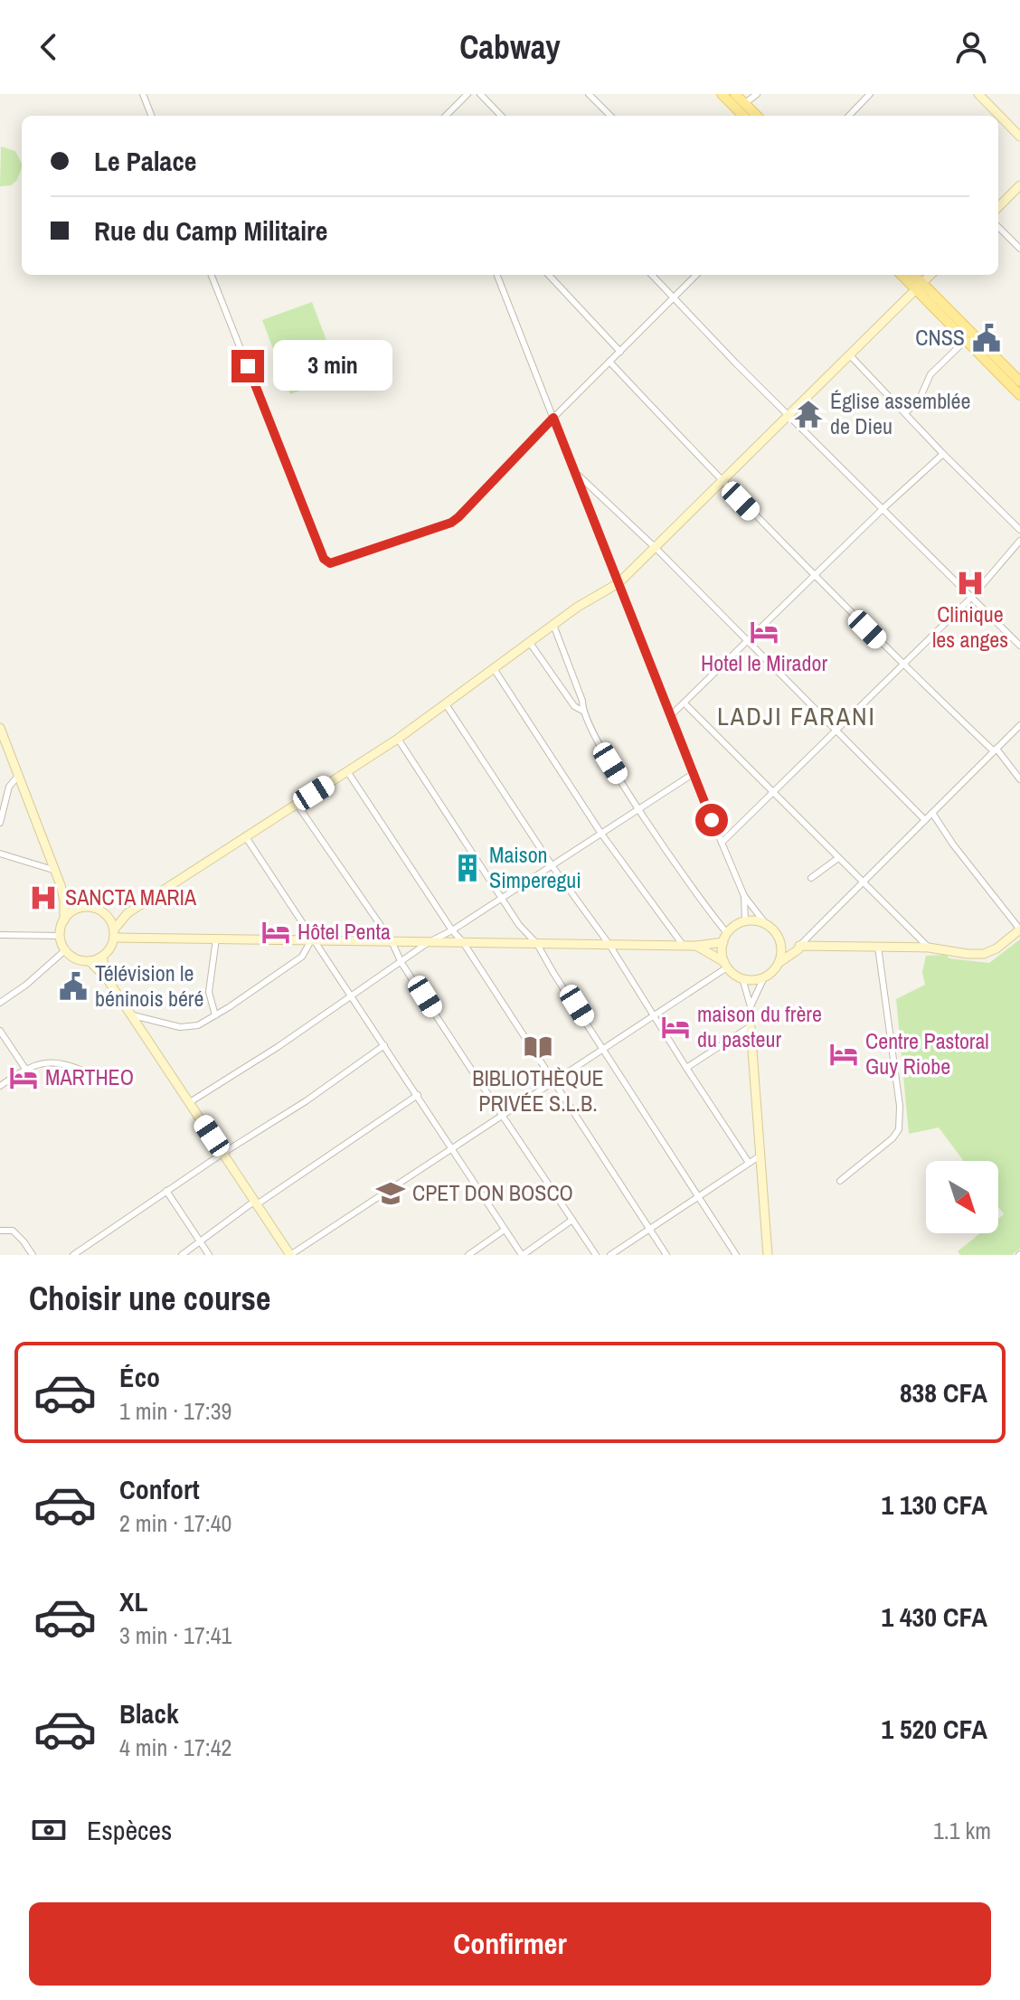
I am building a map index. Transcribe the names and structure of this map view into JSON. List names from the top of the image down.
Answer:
{
  "districts": ["LADJI FARANI"],
  "places": {
    "public building": ["CNSS", "Télévision le béninois béré"],
    "temple": ["Église assemblée de Dieu"],
    "hospital": ["Clinique les anges", "SANCTA MARIA"],
    "hotel": [
      "Hotel le Mirador",
      "Hôtel Penta",
      "maison du frère du pasteur",
      "Centre Pastoral Guy Riobe",
      "MARTHEO"
    ],
    "building": ["Maison Simperegui"],
    "library": ["BIBLIOTHÈQUE PRIVÉE S.L.B."],
    "school or university": ["CPET DON BOSCO"]
  },
  "north": "bottom right",
  "page": {
    "header": "Cabway",
    "banner": ["Le Palace", "Rue du Camp Militaire"],
    "bubble": "3 min",
    "heading": "Choisir une course",
    "list": [
      {
        "name": "Éco",
        "note": "1 min · 17:39",
        "value": "838 CFA"
      },
      {
        "name": "Confort",
        "note": "2 min · 17:40",
        "value": "1 130 CFA"
      },
      {
        "name": "XL",
        "note": "3 min · 17:41",
        "value": "1 430 CFA"
      },
      {
        "name": "Black",
        "note": "4 min · 17:42",
        "value": "1 520 CFA"
      }
    ],
    "pay": ["Espèces", "1.1 km"],
    "buttons": "Confirmer"
  }
}
